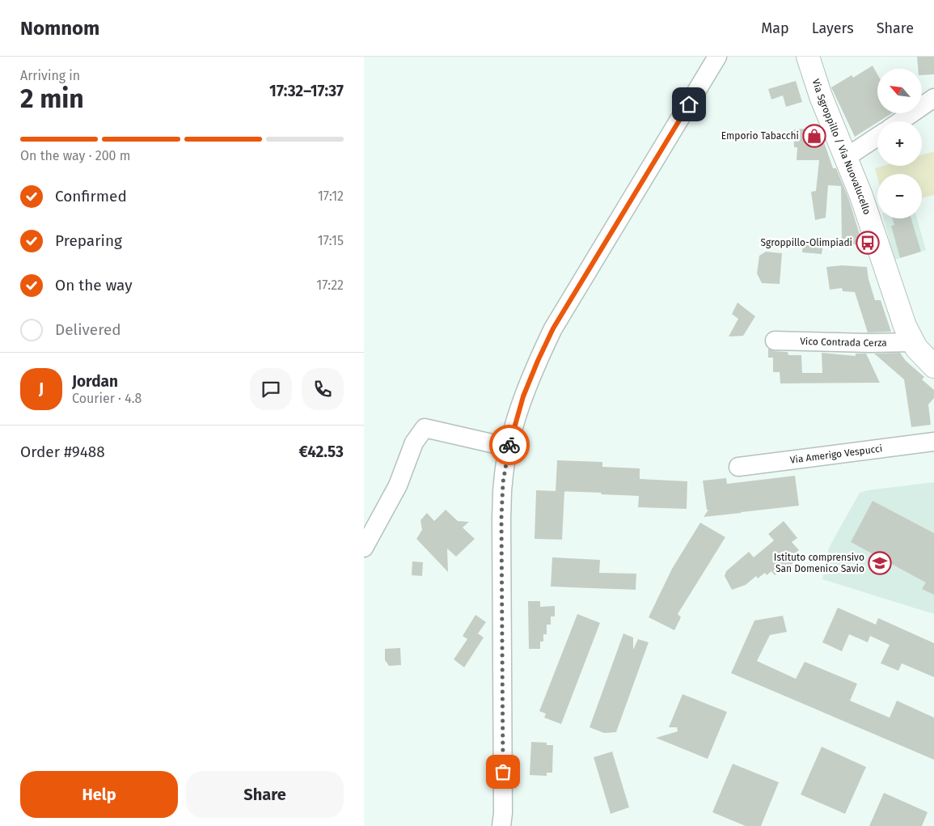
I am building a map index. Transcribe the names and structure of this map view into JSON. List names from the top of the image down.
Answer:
{
  "streets": {
    "main road": ["Via Sgroppillo / Via Nuovalucello"],
    "street": ["Vico Contrada Cerza", "Via Amerigo Vespucci"]
  },
  "crossings": [
    ["Via Sgroppillo / Via Nuovalucello", "Vico Contrada Cerza"]
  ],
  "places": {
    "shop": ["Emporio Tabacchi"],
    "bus stop": ["Sgroppillo-Olimpiadi"],
    "school or university": ["Istituto comprensivo San Domenico Savio"]
  },
  "north": "top left",
  "page": {
    "header": "Nomnom",
    "nav": ["Map", "Layers", "Share"],
    "heading": ["2 min", "Arriving in", "17:32–17:37"],
    "panel": [
      "Jordan",
      "Courier · 4.8",
      "Order #9488",
      "€42.53"
    ],
    "map_buttons": ["+", "−"],
    "bar": "On the way · 200 m",
    "list": [
      ["Confirmed", "17:12"],
      ["Preparing", "17:15"],
      ["On the way", "17:22"],
      "Delivered"
    ],
    "round": "J",
    "buttons": ["Help", "Share"]
  }
}
